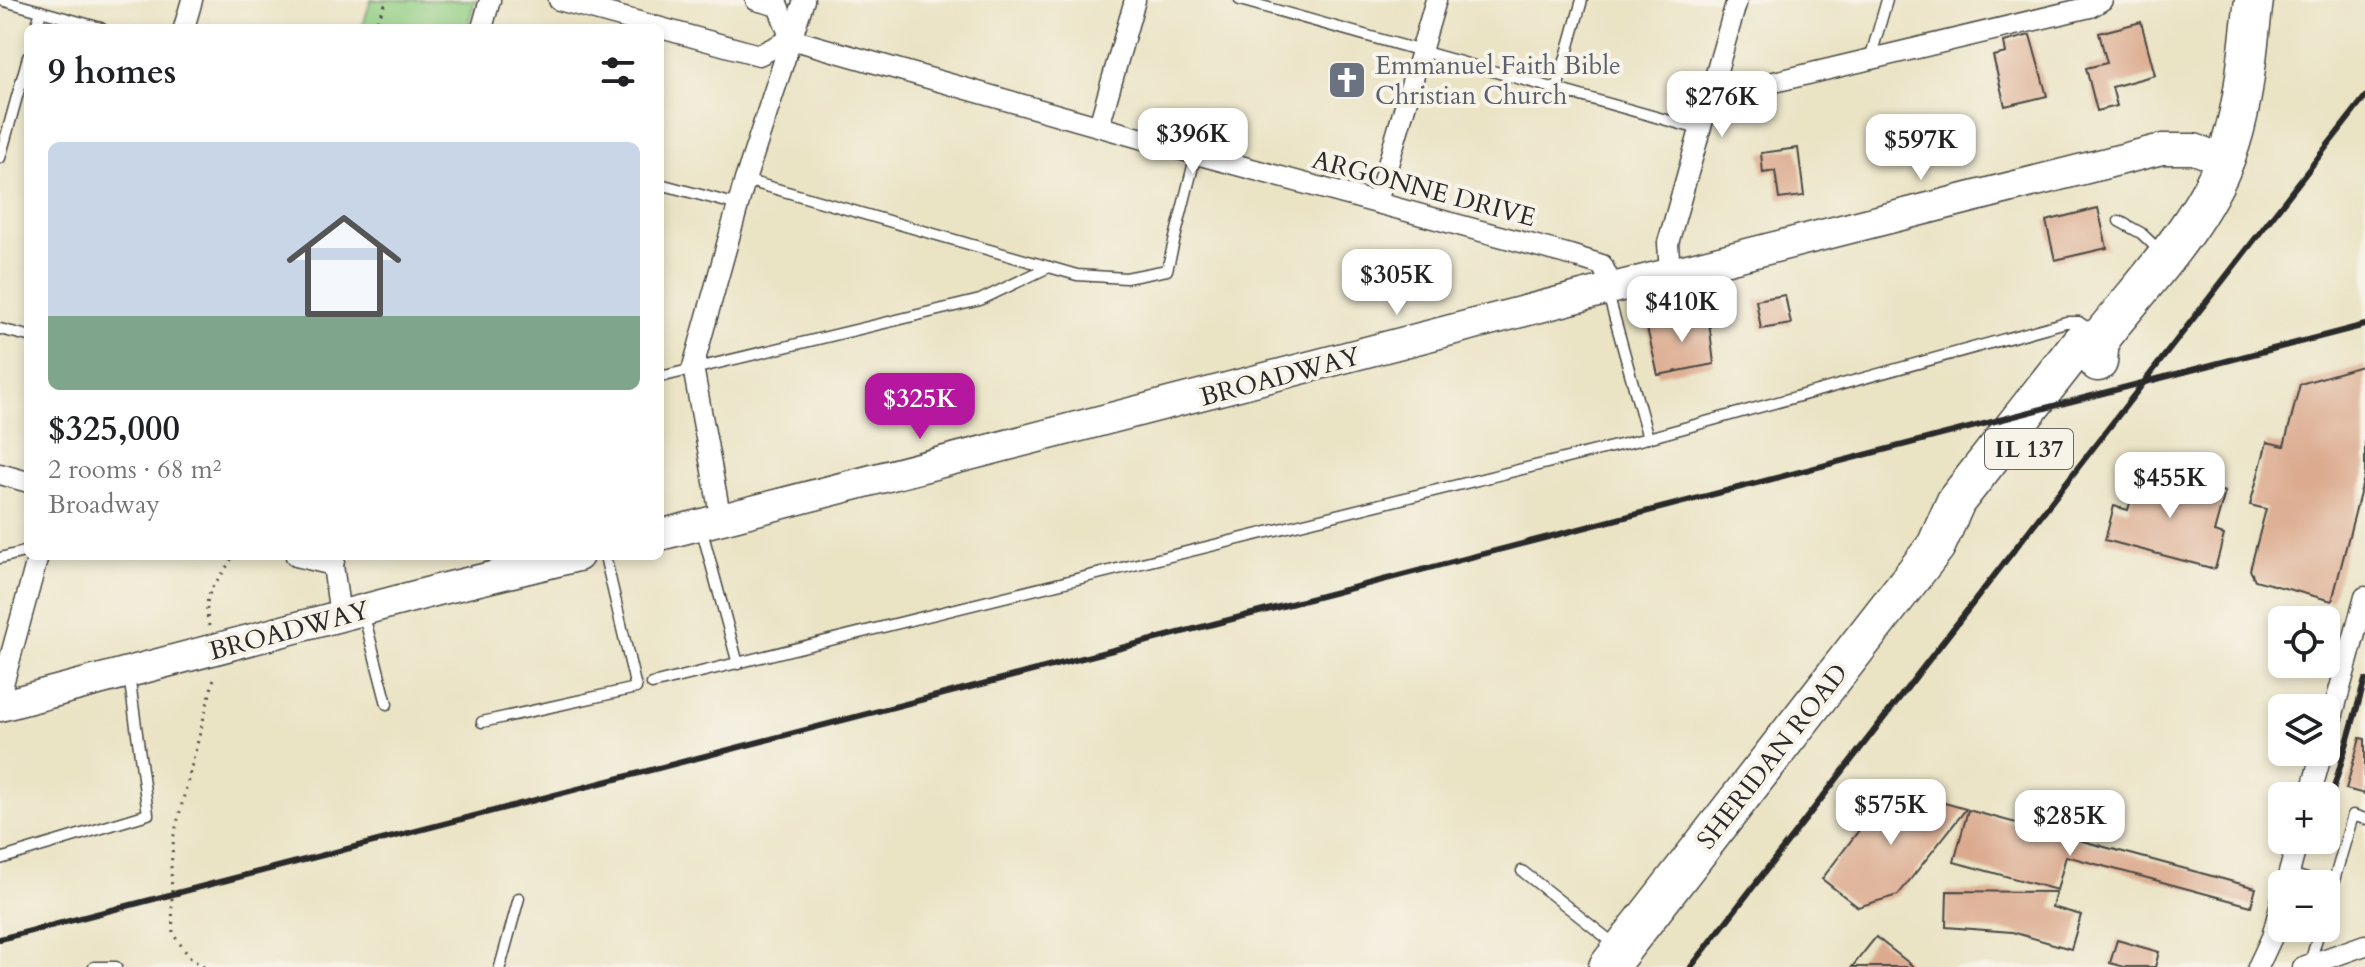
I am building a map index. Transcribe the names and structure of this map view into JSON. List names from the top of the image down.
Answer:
{
  "streets": {
    "highway": ["IL 137", "SHERIDAN ROAD"],
    "street": ["ARGONNE DRIVE", "BROADWAY"]
  },
  "crossings": [
    ["ARGONNE DRIVE", "BROADWAY"],
    ["BROADWAY", "SHERIDAN ROAD"]
  ],
  "places": {
    "church": ["Emmanuel Faith Bible Christian Church"]
  },
  "page": {
    "heading": "9 homes",
    "price": [
      "$276K",
      "$396K",
      "$597K",
      "$305K",
      "$410K",
      "$325K",
      "$455K",
      "$575K",
      "$285K"
    ],
    "list": [
      {
        "name": "$325,000",
        "note": "2 rooms · 68 m² · Broadway"
      }
    ],
    "map_buttons": ["+", "−"]
  }
}
